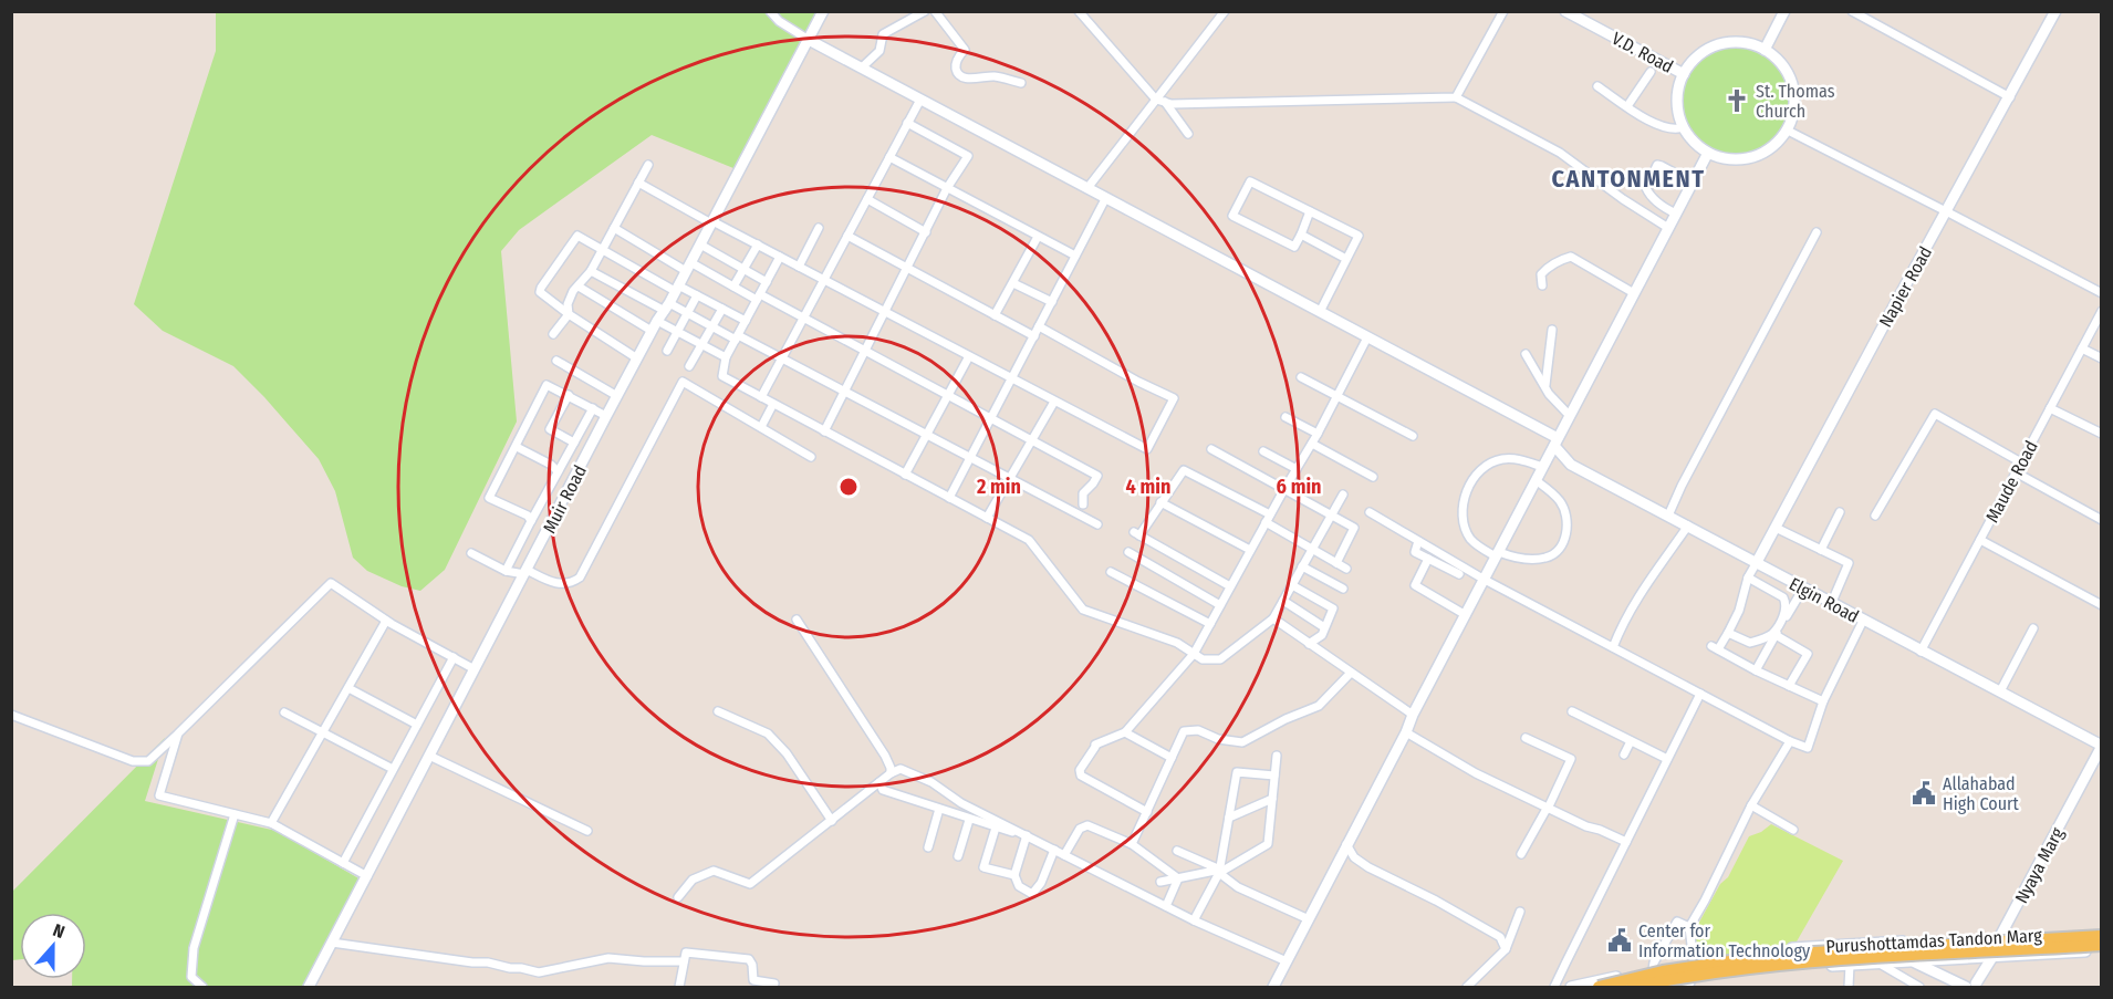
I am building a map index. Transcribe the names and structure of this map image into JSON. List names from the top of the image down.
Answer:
{
  "streets": {
    "street": [
      "V.D. Road",
      "Napier Road",
      "Maude Road",
      "Muir Road",
      "Elgin Road",
      "Nyaya Marg",
      "Purushottamdas Tandon Marg"
    ]
  },
  "crossings": [
    ["Napier Road", "Elgin Road"],
    ["Maude Road", "Elgin Road"],
    ["Muir Road", "Elgin Road"],
    ["Elgin Road", "Nyaya Marg"],
    ["Nyaya Marg", "Purushottamdas Tandon Marg"]
  ],
  "districts": ["CANTONMENT"],
  "places": {
    "church": ["St. Thomas Church"],
    "public building": ["Allahabad High Court", "Center for Information Technology"]
  },
  "north": "top",
  "rings": ["2 min", "4 min", "6 min"]
}
